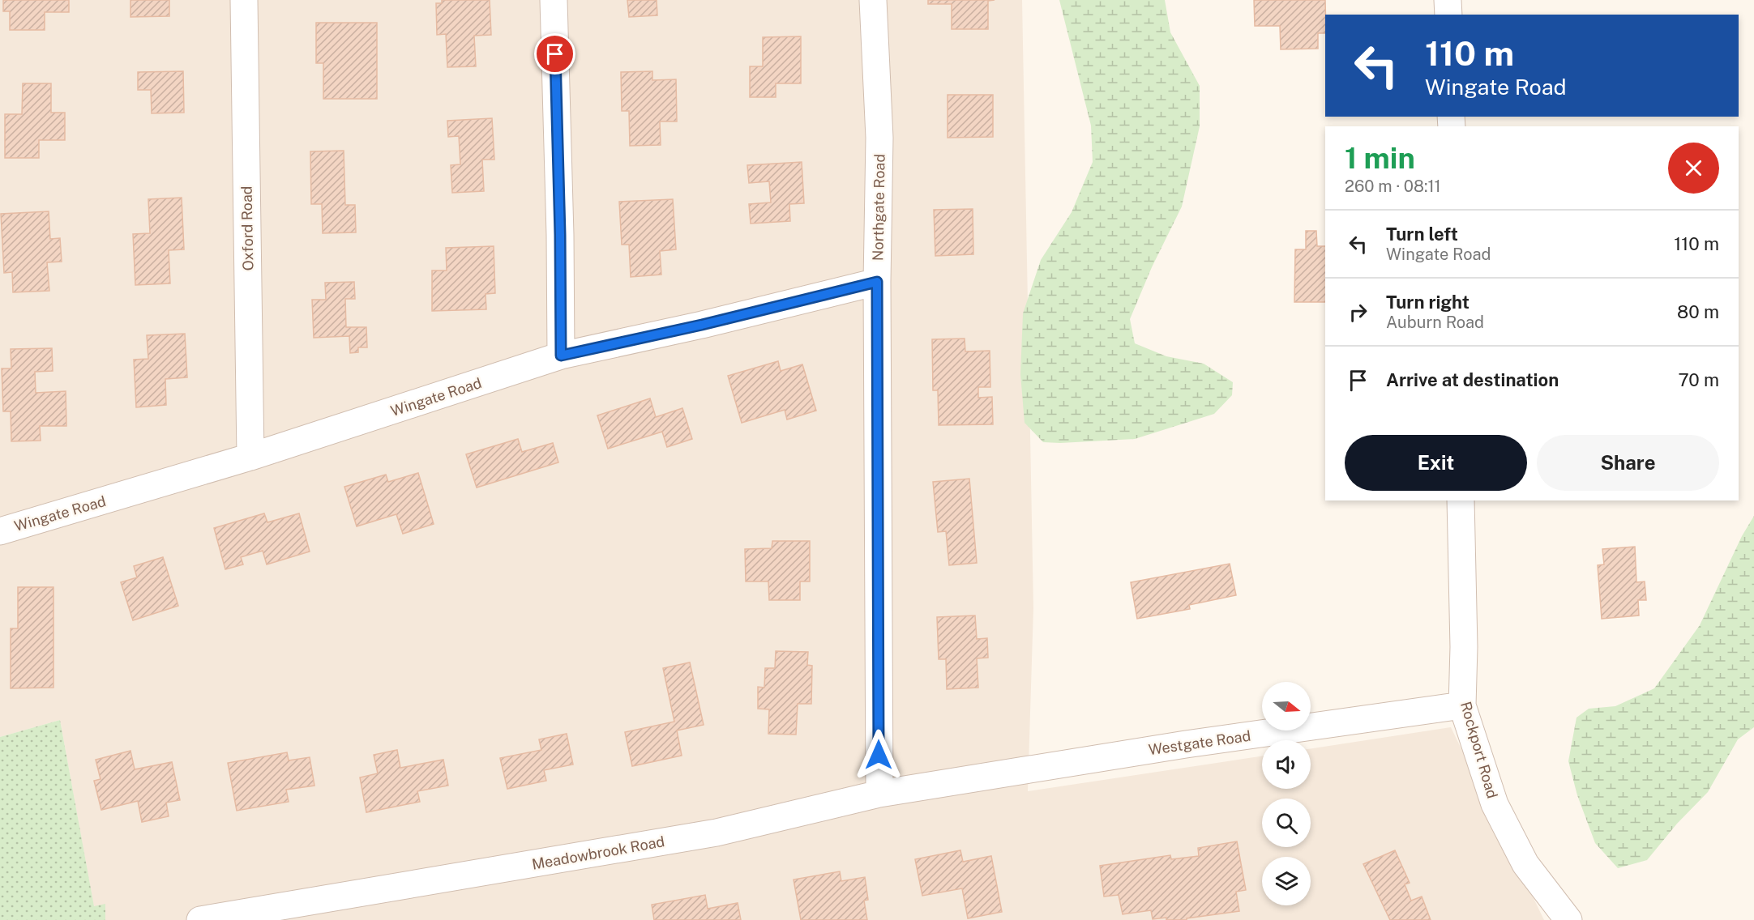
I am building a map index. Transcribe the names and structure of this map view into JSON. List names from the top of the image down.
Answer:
{
  "streets": {
    "street": [
      "Northgate Road",
      "Oxford Road",
      "Wingate Road",
      "Westgate Road",
      "Rockport Road",
      "Meadowbrook Road"
    ]
  },
  "crossings": [
    ["Northgate Road", "Wingate Road"],
    ["Northgate Road", "Meadowbrook Road"],
    ["Oxford Road", "Wingate Road"],
    ["Westgate Road", "Rockport Road"],
    ["Westgate Road", "Meadowbrook Road"]
  ],
  "north": "right",
  "page": {
    "turn": ["110 m", "Wingate Road"],
    "heading": ["1 min", "260 m · 08:11"],
    "list": [
      {
        "name": "Turn left",
        "note": "Wingate Road",
        "value": "110 m"
      },
      {
        "name": "Turn right",
        "note": "Auburn Road",
        "value": "80 m"
      },
      {
        "name": "Arrive at destination",
        "value": "70 m"
      }
    ],
    "buttons": ["Exit", "Share"]
  }
}
